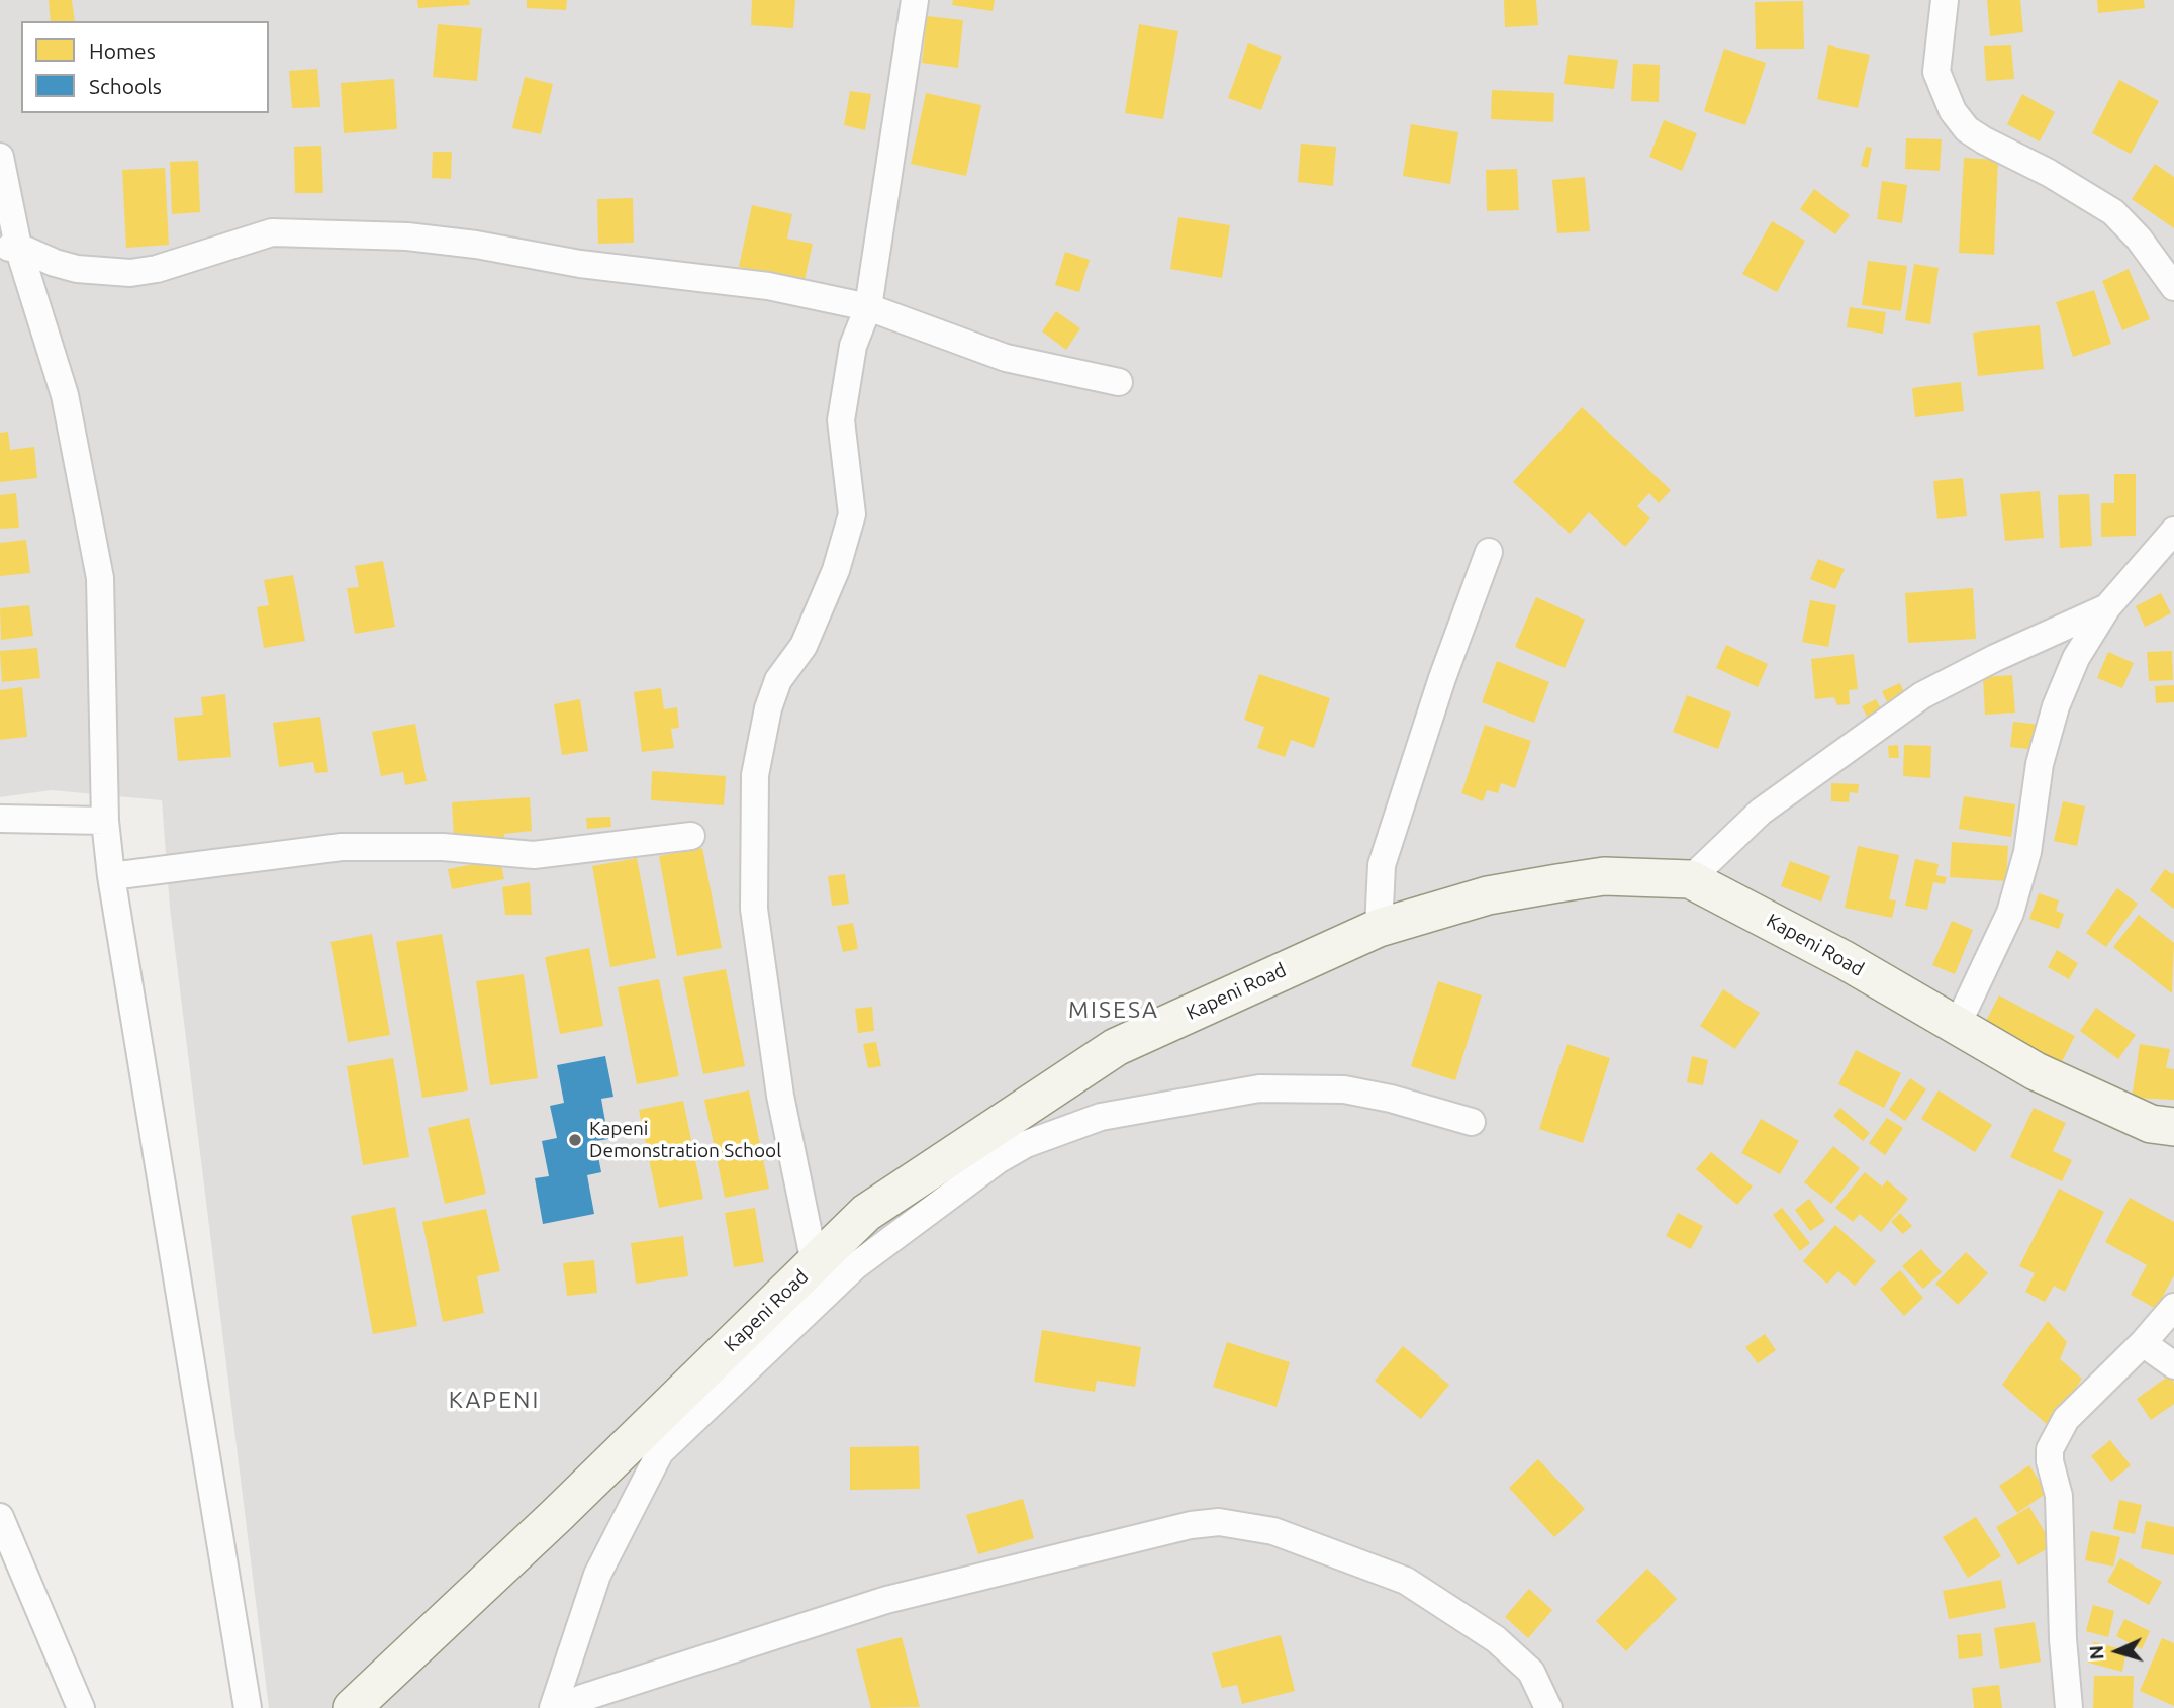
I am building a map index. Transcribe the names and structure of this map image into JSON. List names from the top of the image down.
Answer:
{
  "streets": {
    "main road": ["Kapeni Road"]
  },
  "districts": ["MISESA", "KAPENI"],
  "places": ["Kapeni Demonstration School"],
  "legend": ["Homes", "Schools"],
  "north": "left"
}
